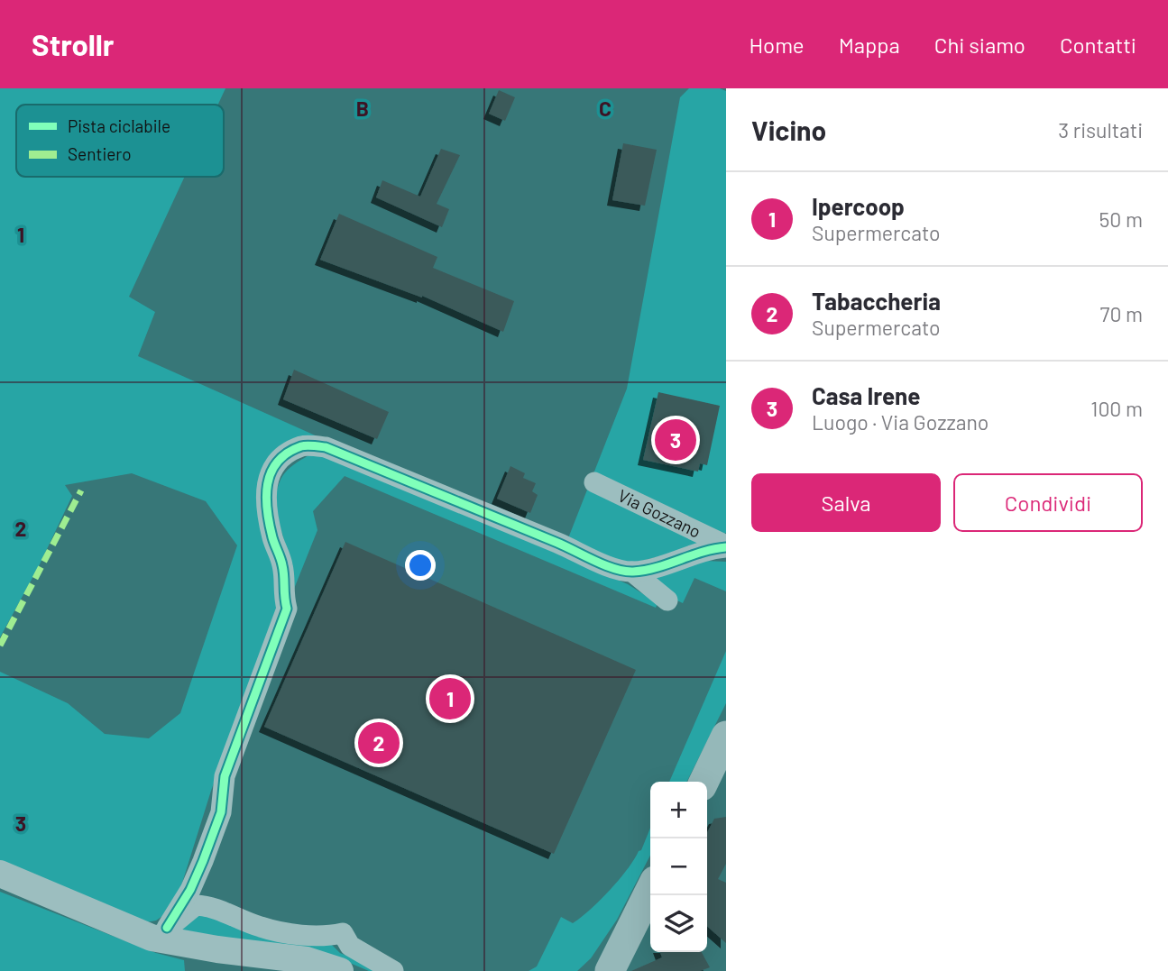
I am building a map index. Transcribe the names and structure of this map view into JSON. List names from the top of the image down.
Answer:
{
  "streets": {
    "street": ["Via Gozzano"]
  },
  "legend": ["Pista ciclabile", "Sentiero"],
  "page": {
    "header": "Strollr",
    "nav": [
      "Home",
      "Mappa",
      "Chi siamo",
      "Contatti"
    ],
    "heading": ["Vicino", "3 risultati"],
    "list": [
      {
        "mark": "1",
        "name": "Ipercoop",
        "note": "Supermercato",
        "value": "50 m"
      },
      {
        "mark": "2",
        "name": "Tabaccheria",
        "note": "Supermercato",
        "value": "70 m"
      },
      {
        "mark": "3",
        "name": "Casa Irene",
        "note": "Luogo · Via Gozzano",
        "value": "100 m"
      }
    ],
    "pins": ["3", "1", "2"],
    "buttons": ["Salva", "Condividi"],
    "map_buttons": ["+", "−"]
  },
  "grid": {
    "columns": ["B", "C"],
    "rows": ["1", "2", "3"]
  }
}
